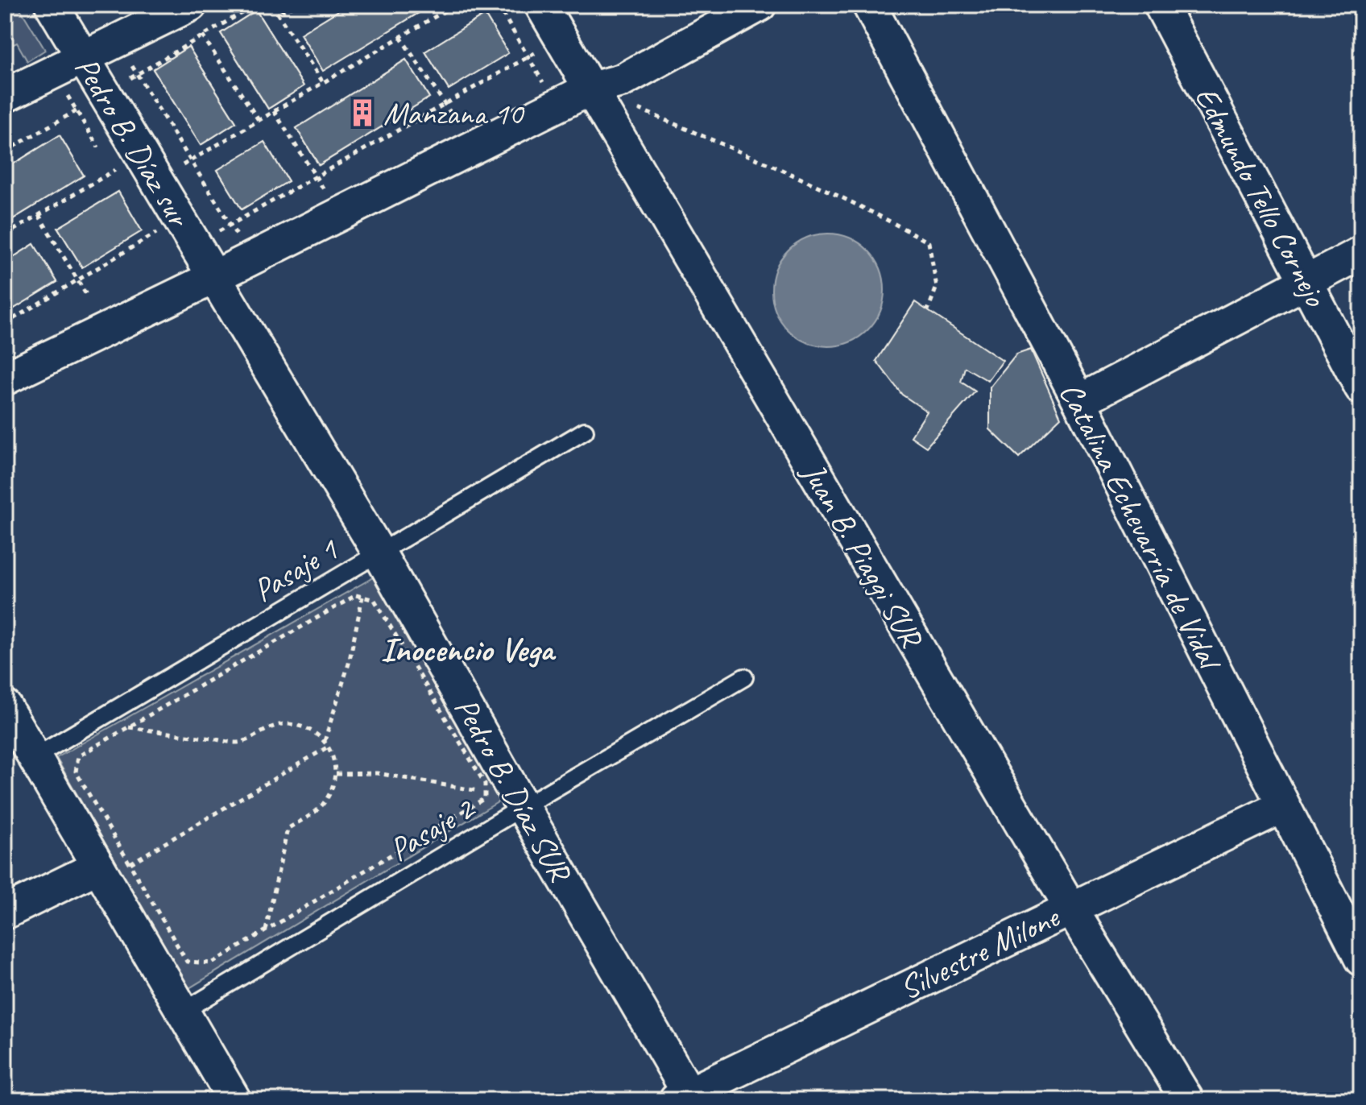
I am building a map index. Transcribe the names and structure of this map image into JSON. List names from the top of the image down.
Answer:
{
  "streets": {
    "street": [
      "Pedro B. Díaz sur",
      "Edmundo Tello Cornejo",
      "Catalina Echevarría de Vidal",
      "Juan B. Piaggi SUR",
      "Pedro B. Díaz SUR",
      "Silvestre Milone"
    ],
    "lane": ["Pasaje 1", "Pasaje 2"]
  },
  "crossings": [
    ["Pedro B. Díaz sur", "Pedro B. Díaz SUR"],
    ["Catalina Echevarría de Vidal", "Silvestre Milone"],
    ["Juan B. Piaggi SUR", "Silvestre Milone"],
    ["Pasaje 1", "Pedro B. Díaz SUR"],
    ["Pedro B. Díaz SUR", "Pasaje 2"],
    ["Pedro B. Díaz SUR", "Silvestre Milone"]
  ],
  "districts": ["Inocencio Vega"],
  "places": {
    "building": ["Manzana 10"]
  }
}
